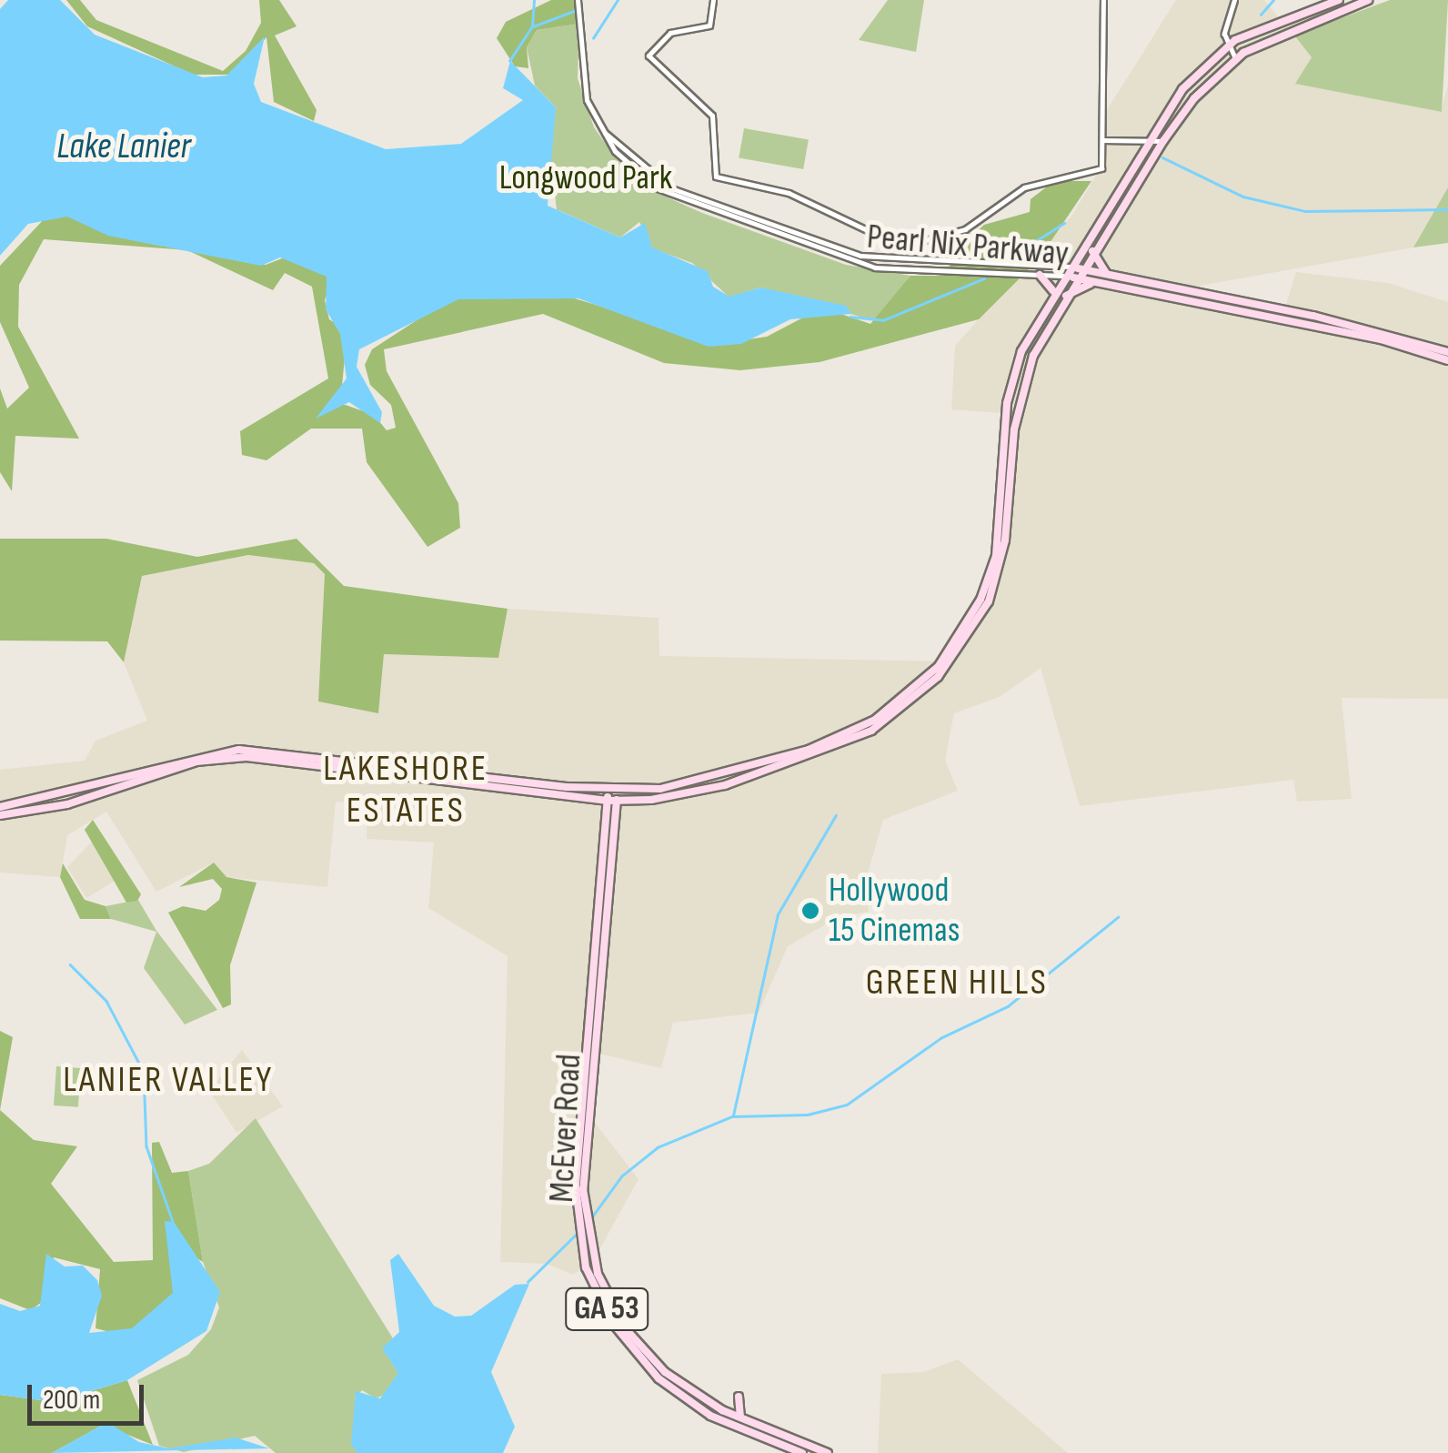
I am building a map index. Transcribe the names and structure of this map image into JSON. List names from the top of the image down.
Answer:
{
  "streets": {
    "main road": ["Pearl Nix Parkway", "McEver Road", "GA 53"]
  },
  "districts": ["LAKESHORE ESTATES", "GREEN HILLS", "LANIER VALLEY"],
  "water": ["Lake Lanier"],
  "parks": ["Longwood Park"],
  "places": ["Hollywood 15 Cinemas"],
  "scale_bar": "200 m"
}
